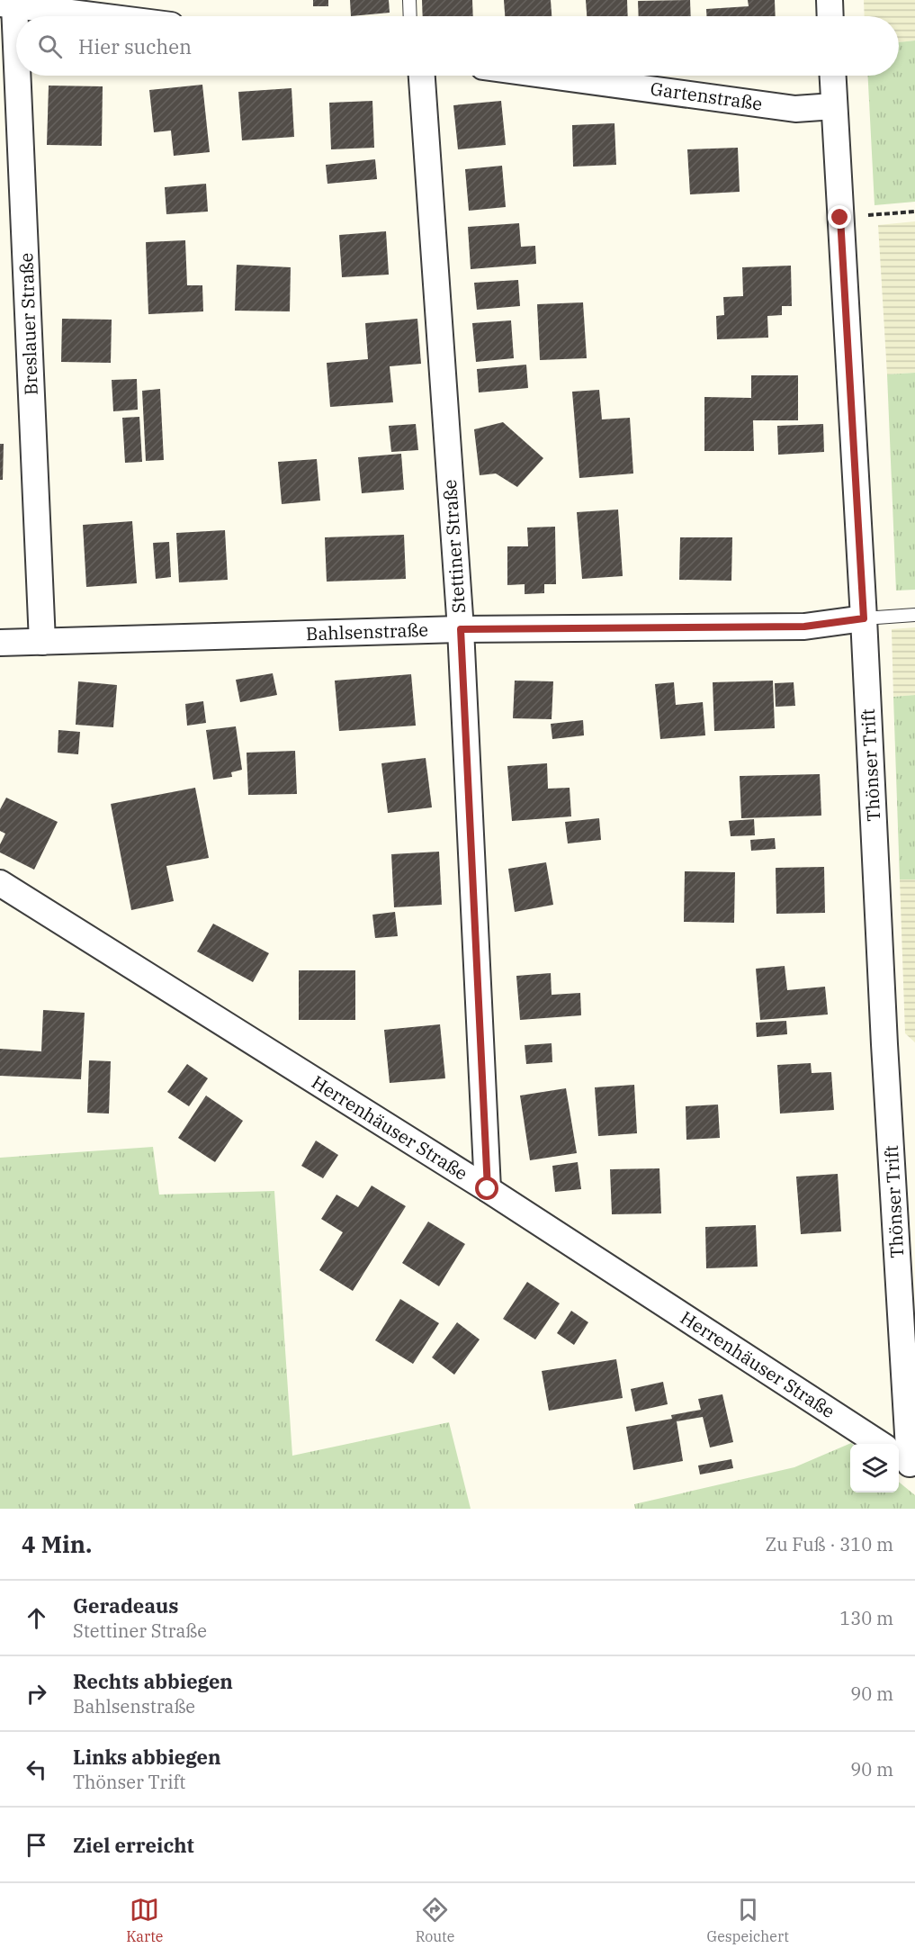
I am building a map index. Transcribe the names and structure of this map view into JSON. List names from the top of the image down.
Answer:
{
  "streets": {
    "street": [
      "Gartenstraße",
      "Breslauer Straße",
      "Stettiner Straße",
      "Bahlsenstraße",
      "Thönser Trift",
      "Herrenhäuser Straße"
    ]
  },
  "crossings": [
    ["Gartenstraße", "Thönser Trift"],
    ["Breslauer Straße", "Bahlsenstraße"],
    ["Stettiner Straße", "Bahlsenstraße"],
    ["Stettiner Straße", "Herrenhäuser Straße"],
    ["Bahlsenstraße", "Thönser Trift"]
  ],
  "page": {
    "search": "Hier suchen",
    "heading": ["4 Min.", "Zu Fuß · 310 m"],
    "list": [
      ["Geradeaus", "Stettiner Straße", "130 m"],
      ["Rechts abbiegen", "Bahlsenstraße", "90 m"],
      ["Links abbiegen", "Thönser Trift", "90 m"],
      "Ziel erreicht"
    ],
    "nav": ["Karte", "Route", "Gespeichert"]
  }
}
